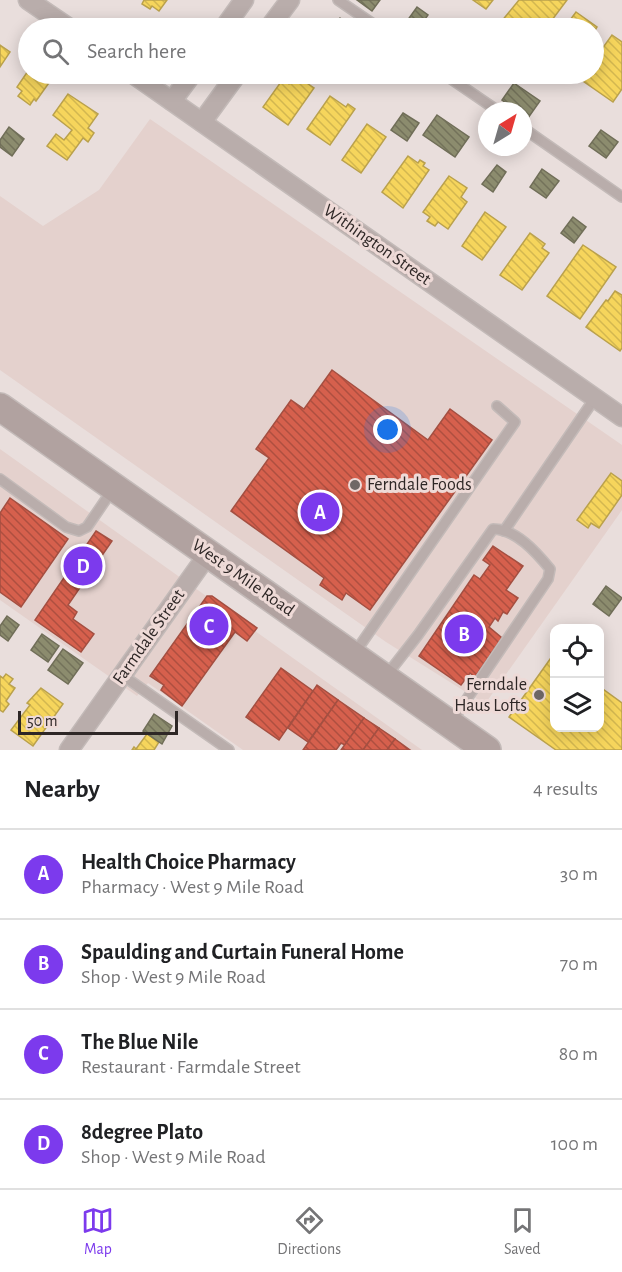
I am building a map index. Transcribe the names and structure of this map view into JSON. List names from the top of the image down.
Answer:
{
  "streets": {
    "main road": ["West 9 Mile Road"],
    "street": ["Withington Street", "Farmdale Street"]
  },
  "crossings": [
    ["West 9 Mile Road", "Farmdale Street"]
  ],
  "places": ["Ferndale Foods", "Ferndale Haus Lofts"],
  "scale_bar": "50 m",
  "north": "top right",
  "page": {
    "search": "Search here",
    "pins": [
      "A",
      "D",
      "C",
      "B"
    ],
    "scale": "50 m",
    "heading": ["Nearby", "4 results"],
    "list": [
      {
        "mark": "A",
        "name": "Health Choice Pharmacy",
        "note": "Pharmacy · West 9 Mile Road",
        "value": "30 m"
      },
      {
        "mark": "B",
        "name": "Spaulding and Curtain Funeral Home",
        "note": "Shop · West 9 Mile Road",
        "value": "70 m"
      },
      {
        "mark": "C",
        "name": "The Blue Nile",
        "note": "Restaurant · Farmdale Street",
        "value": "80 m"
      },
      {
        "mark": "D",
        "name": "8degree Plato",
        "note": "Shop · West 9 Mile Road",
        "value": "100 m"
      }
    ],
    "nav": ["Map", "Directions", "Saved"]
  }
}
